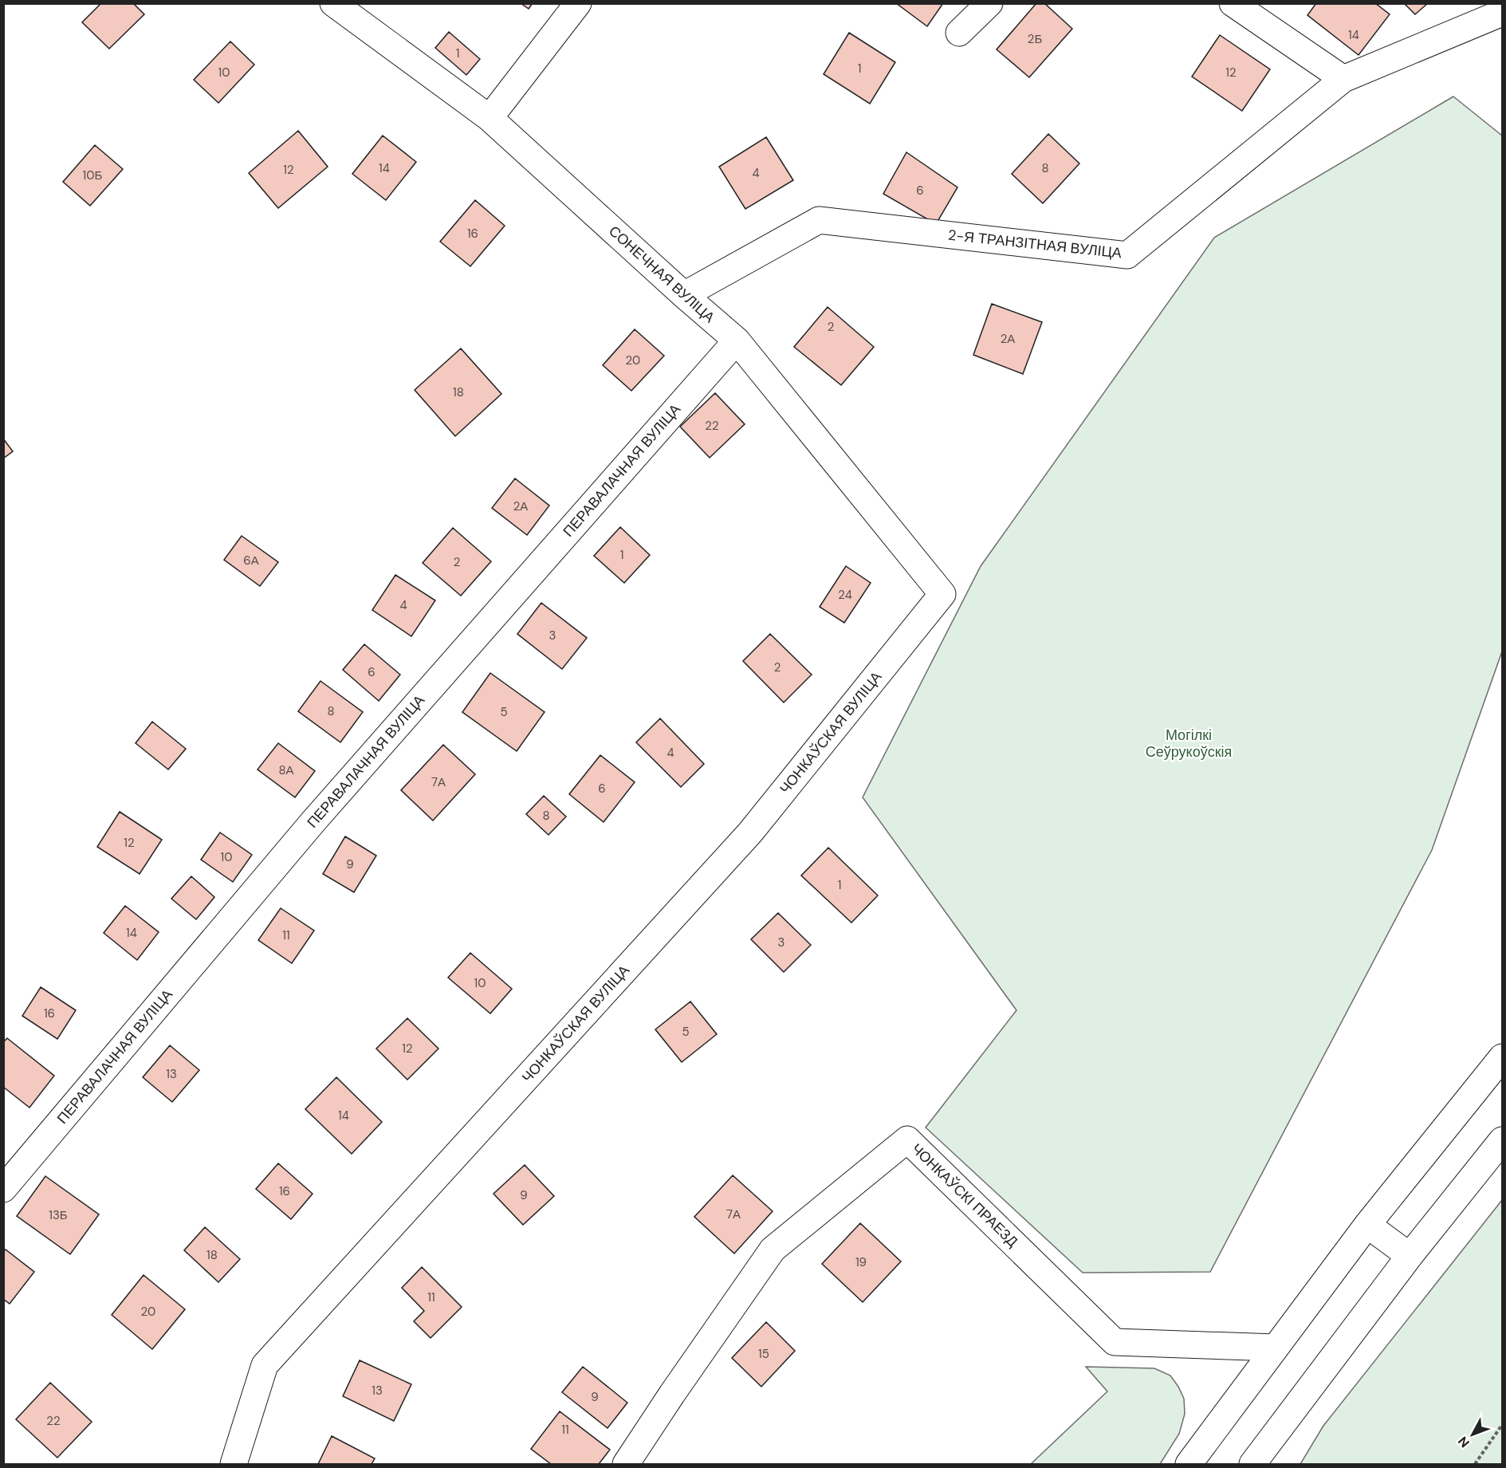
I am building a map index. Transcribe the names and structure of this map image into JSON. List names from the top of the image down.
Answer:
{
  "streets": {
    "street": [
      "2-Я ТРАНЗІТНАЯ ВУЛІЦА",
      "СОНЕЧНАЯ ВУЛІЦА",
      "ПЕРАВАЛАЧНАЯ ВУЛІЦА",
      "ЧОНКАЎСКАЯ ВУЛІЦА",
      "ЧОНКАЎСКІ ПРАЕЗД"
    ]
  },
  "crossings": [
    ["2-Я ТРАНЗІТНАЯ ВУЛІЦА", "СОНЕЧНАЯ ВУЛІЦА"],
    ["СОНЕЧНАЯ ВУЛІЦА", "ПЕРАВАЛАЧНАЯ ВУЛІЦА"],
    ["СОНЕЧНАЯ ВУЛІЦА", "ЧОНКАЎСКАЯ ВУЛІЦА"]
  ],
  "parks": ["Могілкі Сеўрукоўскія"],
  "house_numbers": [
    "14",
    "2Б",
    "1",
    "1",
    "10",
    "12",
    "14",
    "8",
    "12",
    "4",
    "10Б",
    "6",
    "16",
    "2",
    "2А",
    "20",
    "18",
    "22",
    "2А",
    "1",
    "6А",
    "2",
    "24",
    "4",
    "3",
    "2",
    "6",
    "8",
    "5",
    "4",
    "8А",
    "7А",
    "6",
    "8",
    "12",
    "10",
    "9",
    "1",
    "14",
    "11",
    "3",
    "10",
    "16",
    "5",
    "12",
    "13",
    "14",
    "16",
    "9",
    "7А",
    "13Б",
    "18",
    "19",
    "11",
    "20",
    "15",
    "13",
    "9",
    "22",
    "11"
  ],
  "north": "bottom left"
}
